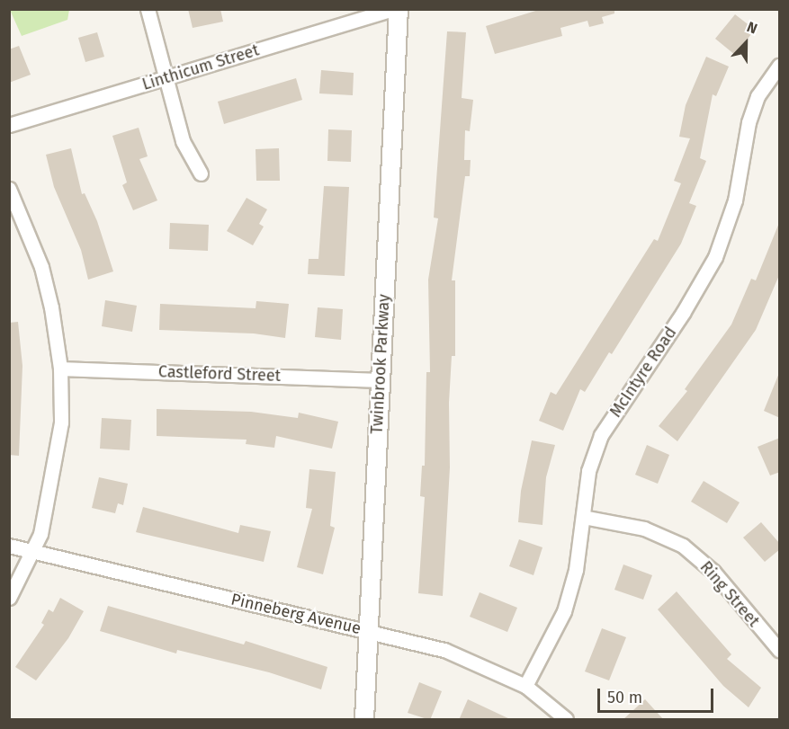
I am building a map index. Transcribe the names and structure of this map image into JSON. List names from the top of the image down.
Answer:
{
  "streets": {
    "street": [
      "Linthicum Street",
      "Twinbrook Parkway",
      "McIntyre Road",
      "Castleford Street",
      "Ring Street",
      "Pinneberg Avenue"
    ]
  },
  "crossings": [
    ["Twinbrook Parkway", "Castleford Street"],
    ["Twinbrook Parkway", "Pinneberg Avenue"],
    ["McIntyre Road", "Ring Street"],
    ["McIntyre Road", "Pinneberg Avenue"]
  ],
  "scale_bar": "50 m",
  "north": "top"
}
